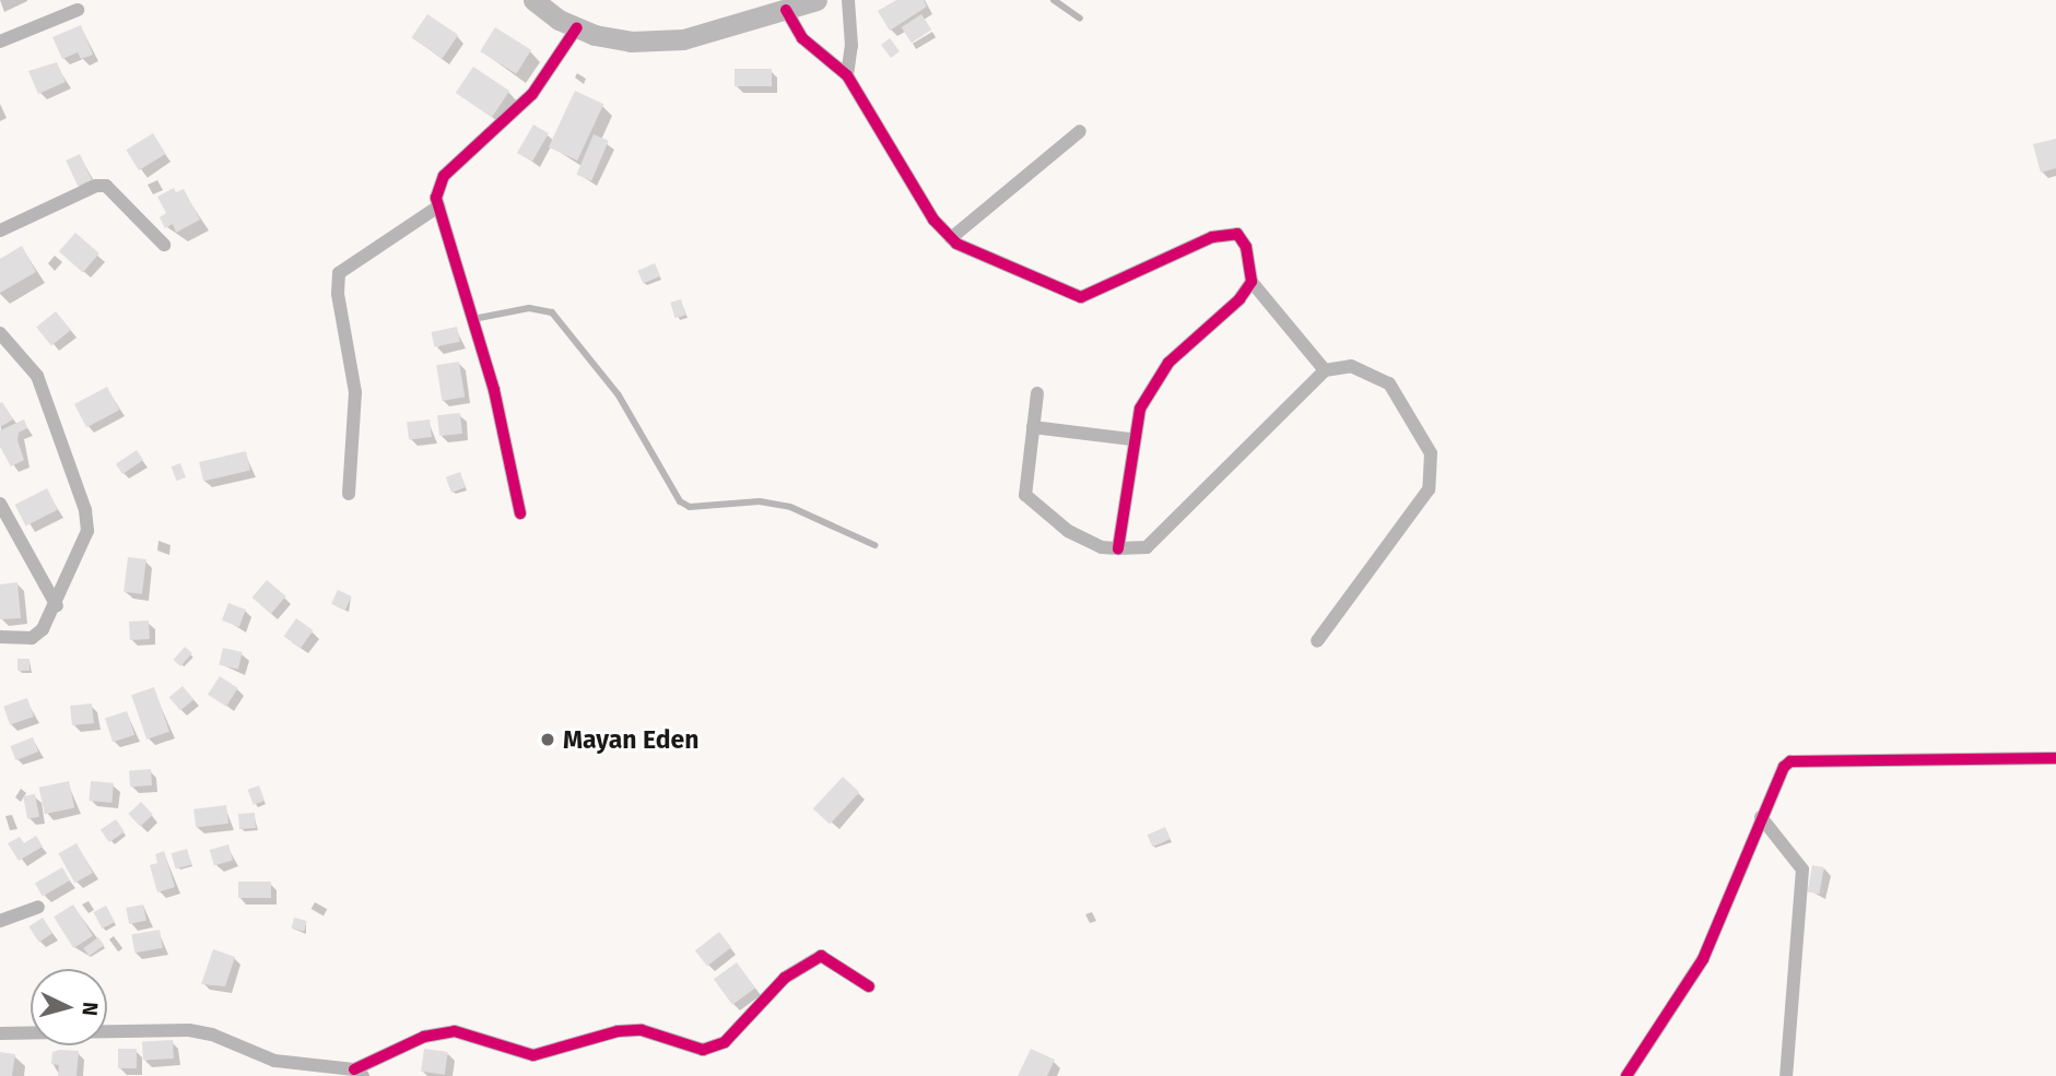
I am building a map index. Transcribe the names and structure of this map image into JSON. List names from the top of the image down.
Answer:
{
  "places": ["Mayan Eden"],
  "north": "right"
}
